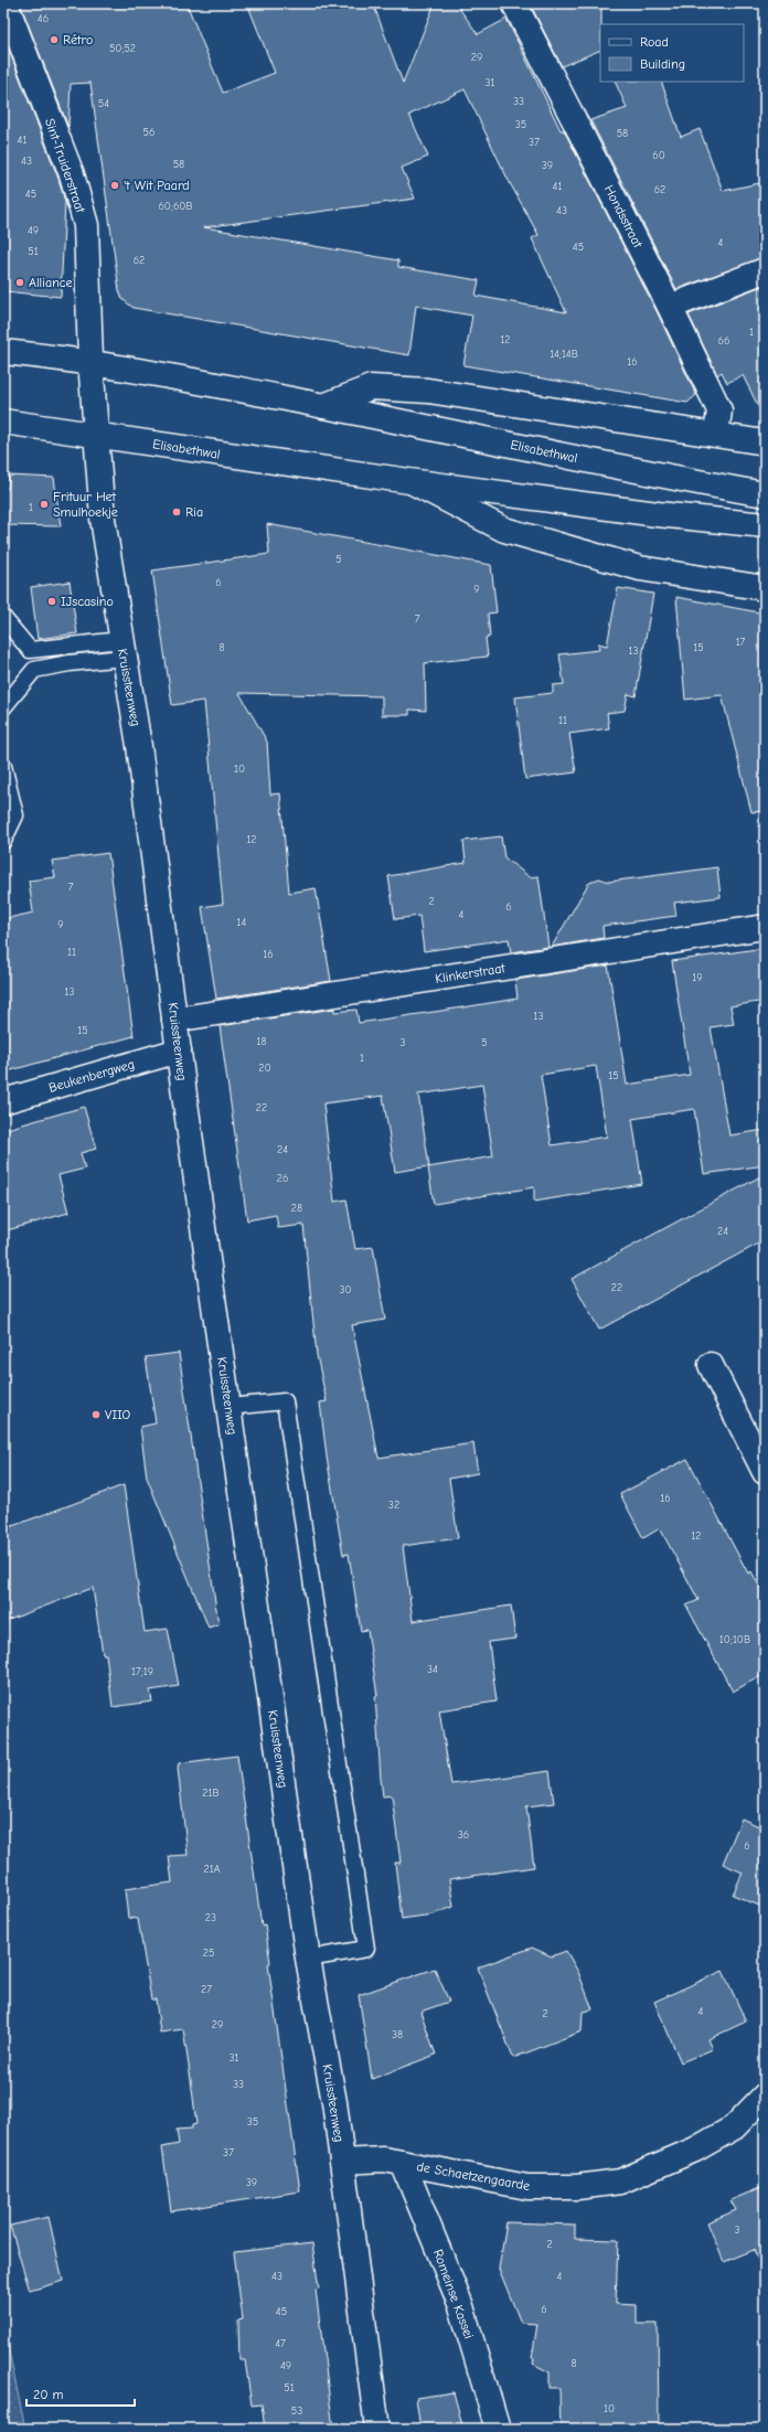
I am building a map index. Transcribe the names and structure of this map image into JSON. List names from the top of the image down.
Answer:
{
  "streets": {
    "main road": [
      "Sint-Truiderstraat",
      "Hondsstraat",
      "Elisabethwal",
      "Kruissteenweg",
      "Klinkerstraat",
      "Beukenbergweg",
      "de Schaetzengaarde",
      "Romeinse Kassei"
    ]
  },
  "crossings": [
    ["Sint-Truiderstraat", "Elisabethwal"],
    ["Sint-Truiderstraat", "Kruissteenweg"],
    ["Elisabethwal", "Kruissteenweg"],
    ["Kruissteenweg", "Klinkerstraat"],
    ["Kruissteenweg", "Beukenbergweg"],
    ["Kruissteenweg", "de Schaetzengaarde"],
    ["de Schaetzengaarde", "Romeinse Kassei"]
  ],
  "places": [
    "Rétro",
    "'t Wit Paard",
    "Alliance",
    "Frituur Het Smulhoekje",
    "Ria",
    "IJscasino",
    "VIIO"
  ],
  "house_numbers": [
    "46",
    "50;52",
    "29",
    "31",
    "33",
    "54",
    "35",
    "56",
    "58",
    "41",
    "37",
    "60",
    "43",
    "58",
    "39",
    "41",
    "62",
    "45",
    "60;60B",
    "43",
    "49",
    "4",
    "45",
    "51",
    "62",
    "1",
    "12",
    "66",
    "14;14B",
    "16",
    "1",
    "5",
    "6",
    "9",
    "7",
    "17",
    "8",
    "15",
    "13",
    "11",
    "10",
    "12",
    "7",
    "2",
    "6",
    "4",
    "14",
    "9",
    "11",
    "16",
    "19",
    "13",
    "13",
    "15",
    "18",
    "3",
    "5",
    "1",
    "20",
    "15",
    "22",
    "24",
    "26",
    "28",
    "24",
    "22",
    "30",
    "16",
    "32",
    "12",
    "10;10B",
    "34",
    "17;19",
    "21B",
    "36",
    "6",
    "21A",
    "23",
    "25",
    "27",
    "4",
    "2",
    "29",
    "38",
    "31",
    "33",
    "35",
    "37",
    "39",
    "3",
    "2",
    "43",
    "4",
    "6",
    "45",
    "47",
    "8",
    "49",
    "51",
    "10",
    "53"
  ],
  "legend": ["Road", "Building"],
  "scale_bar": "20 m"
}
